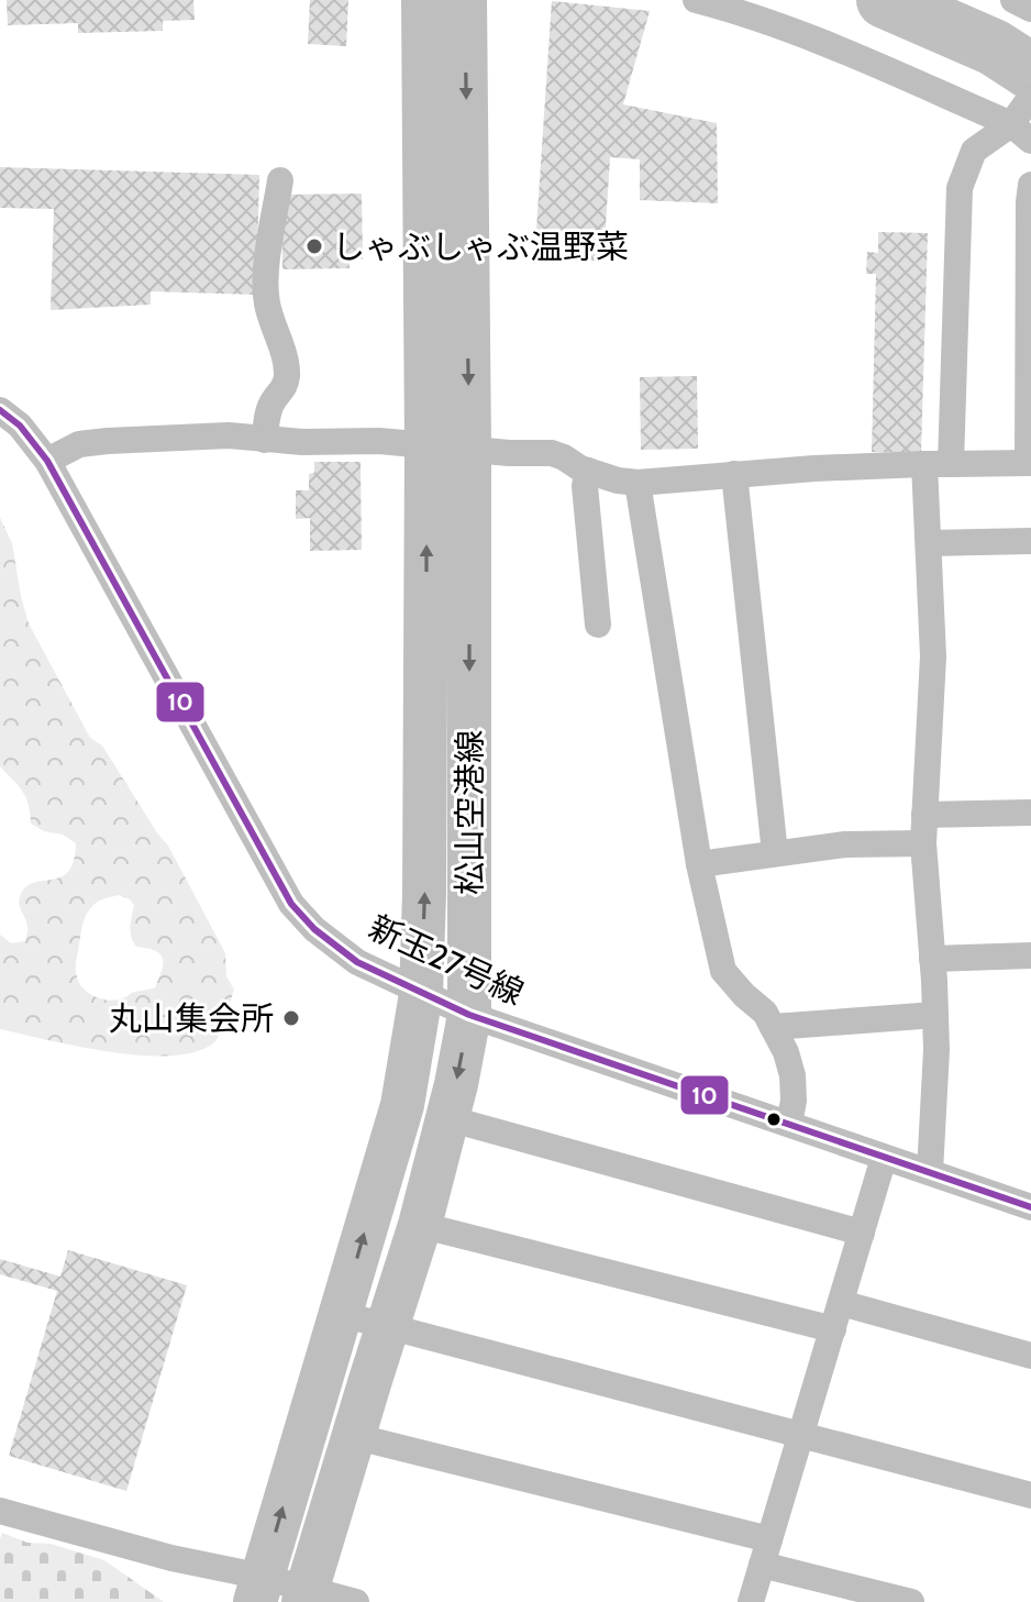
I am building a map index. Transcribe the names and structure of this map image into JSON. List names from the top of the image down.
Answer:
{
  "streets": {
    "main road": ["松山空港線"],
    "street": ["新玉27号線"]
  },
  "crossings": [
    ["松山空港線", "新玉27号線"]
  ],
  "places": ["しゃぶしゃぶ温野菜", "丸山集会所"],
  "lines": ["transit line 10"]
}
